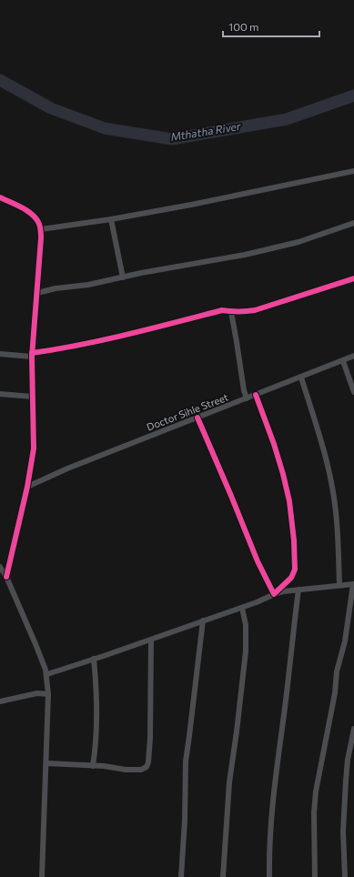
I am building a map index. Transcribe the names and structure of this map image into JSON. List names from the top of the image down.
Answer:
{
  "streets": {
    "street": ["Doctor Sihle Street"]
  },
  "water": ["Mthatha River"],
  "scale_bar": "100 m"
}
